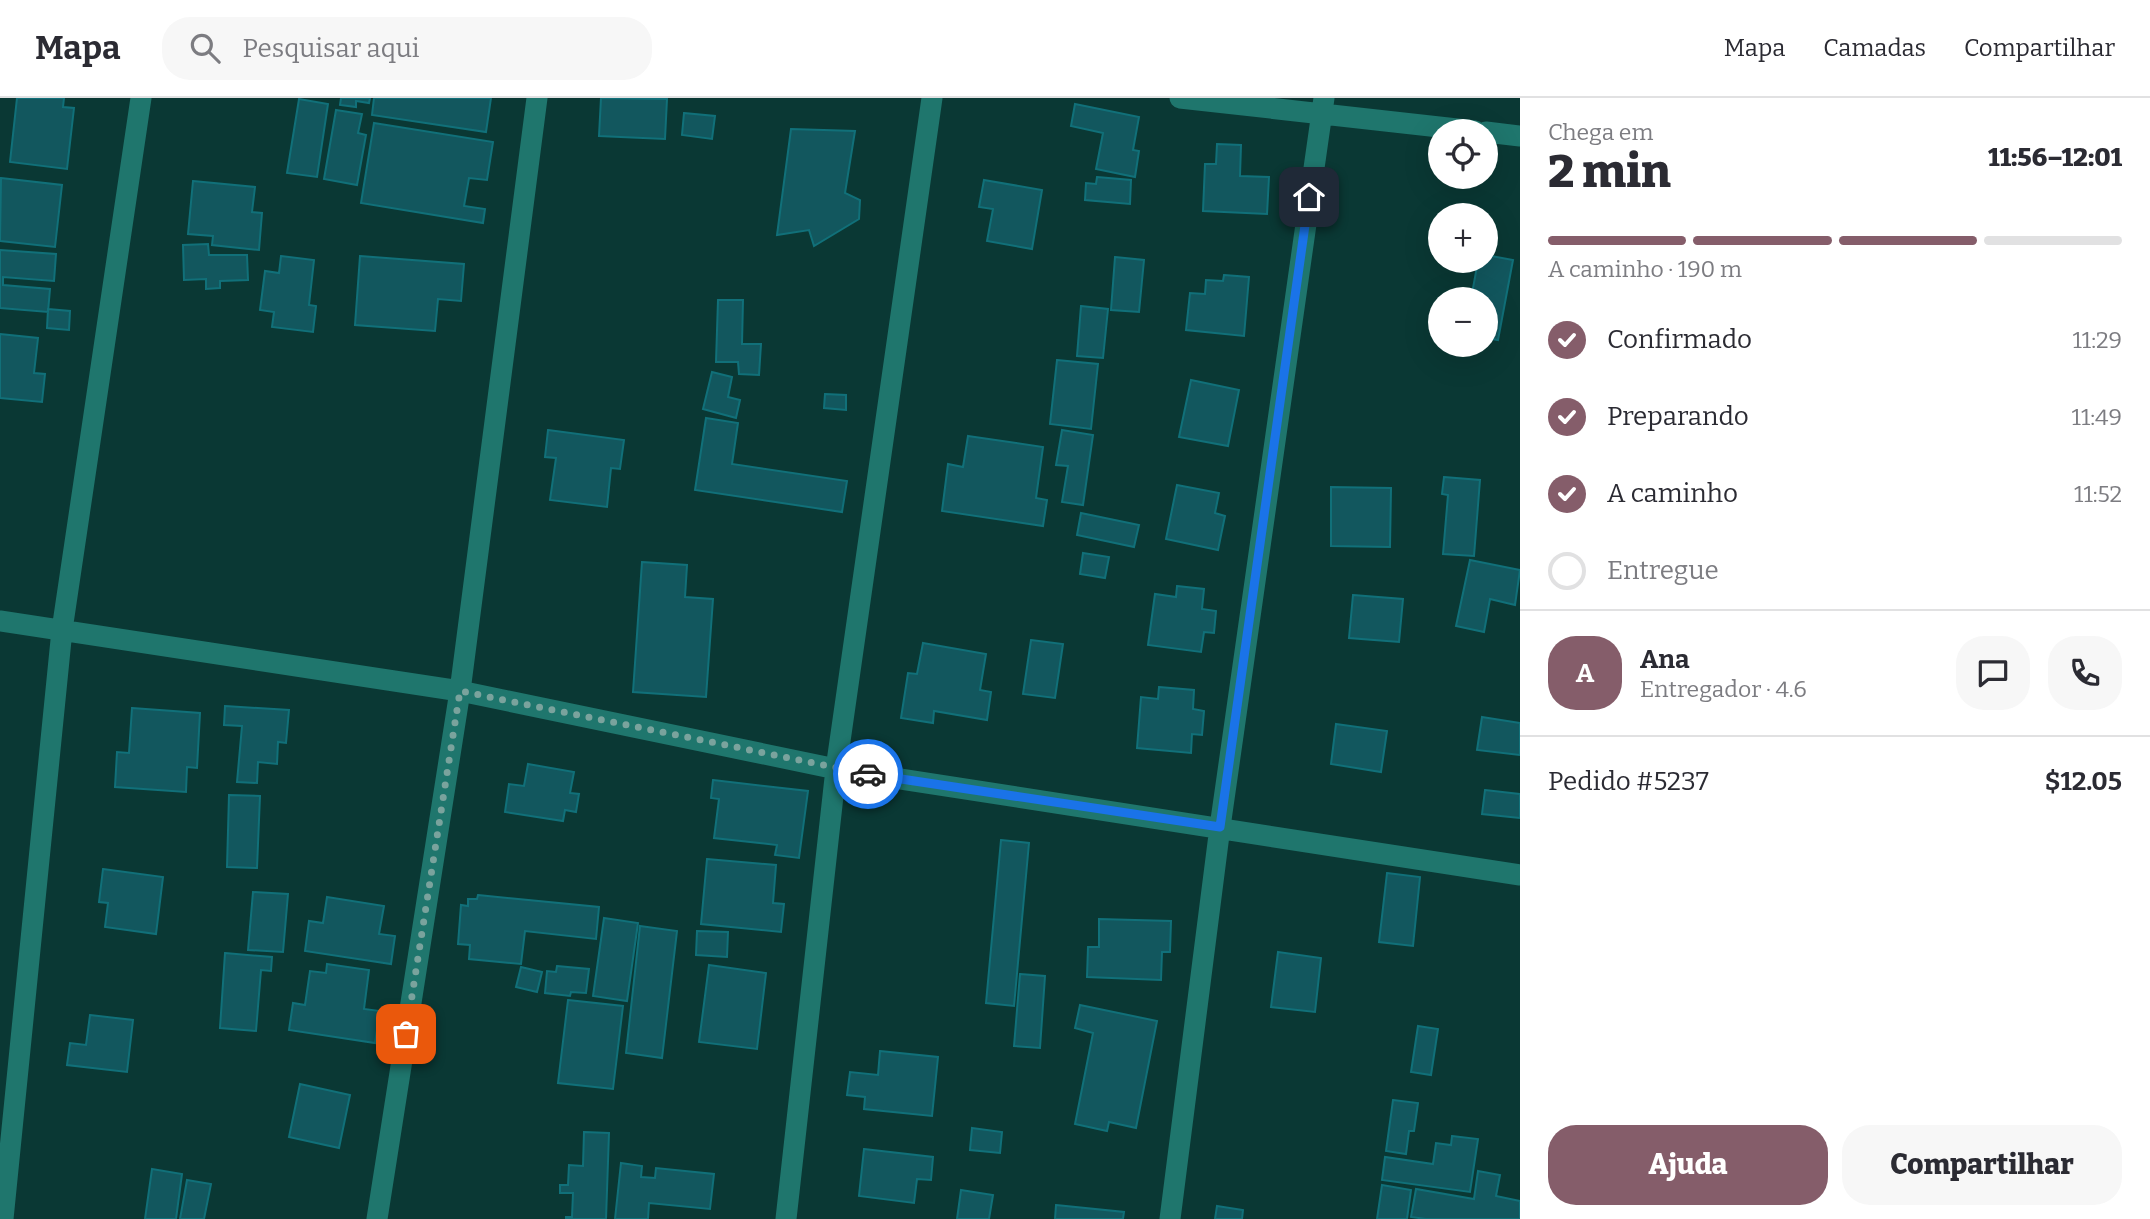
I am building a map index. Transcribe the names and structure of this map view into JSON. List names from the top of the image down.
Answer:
{
  "page": {
    "header": "Mapa",
    "search": "Pesquisar aqui",
    "nav": ["Mapa", "Camadas", "Compartilhar"],
    "heading": ["2 min", "Chega em", "11:56–12:01"],
    "panel": [
      "Ana",
      "Entregador · 4.6",
      "Pedido #5237",
      "$12.05"
    ],
    "map_buttons": ["+", "−"],
    "bar": "A caminho · 190 m",
    "list": [
      ["Confirmado", "11:29"],
      ["Preparando", "11:49"],
      ["A caminho", "11:52"],
      "Entregue"
    ],
    "round": "A",
    "buttons": ["Ajuda", "Compartilhar"]
  }
}
